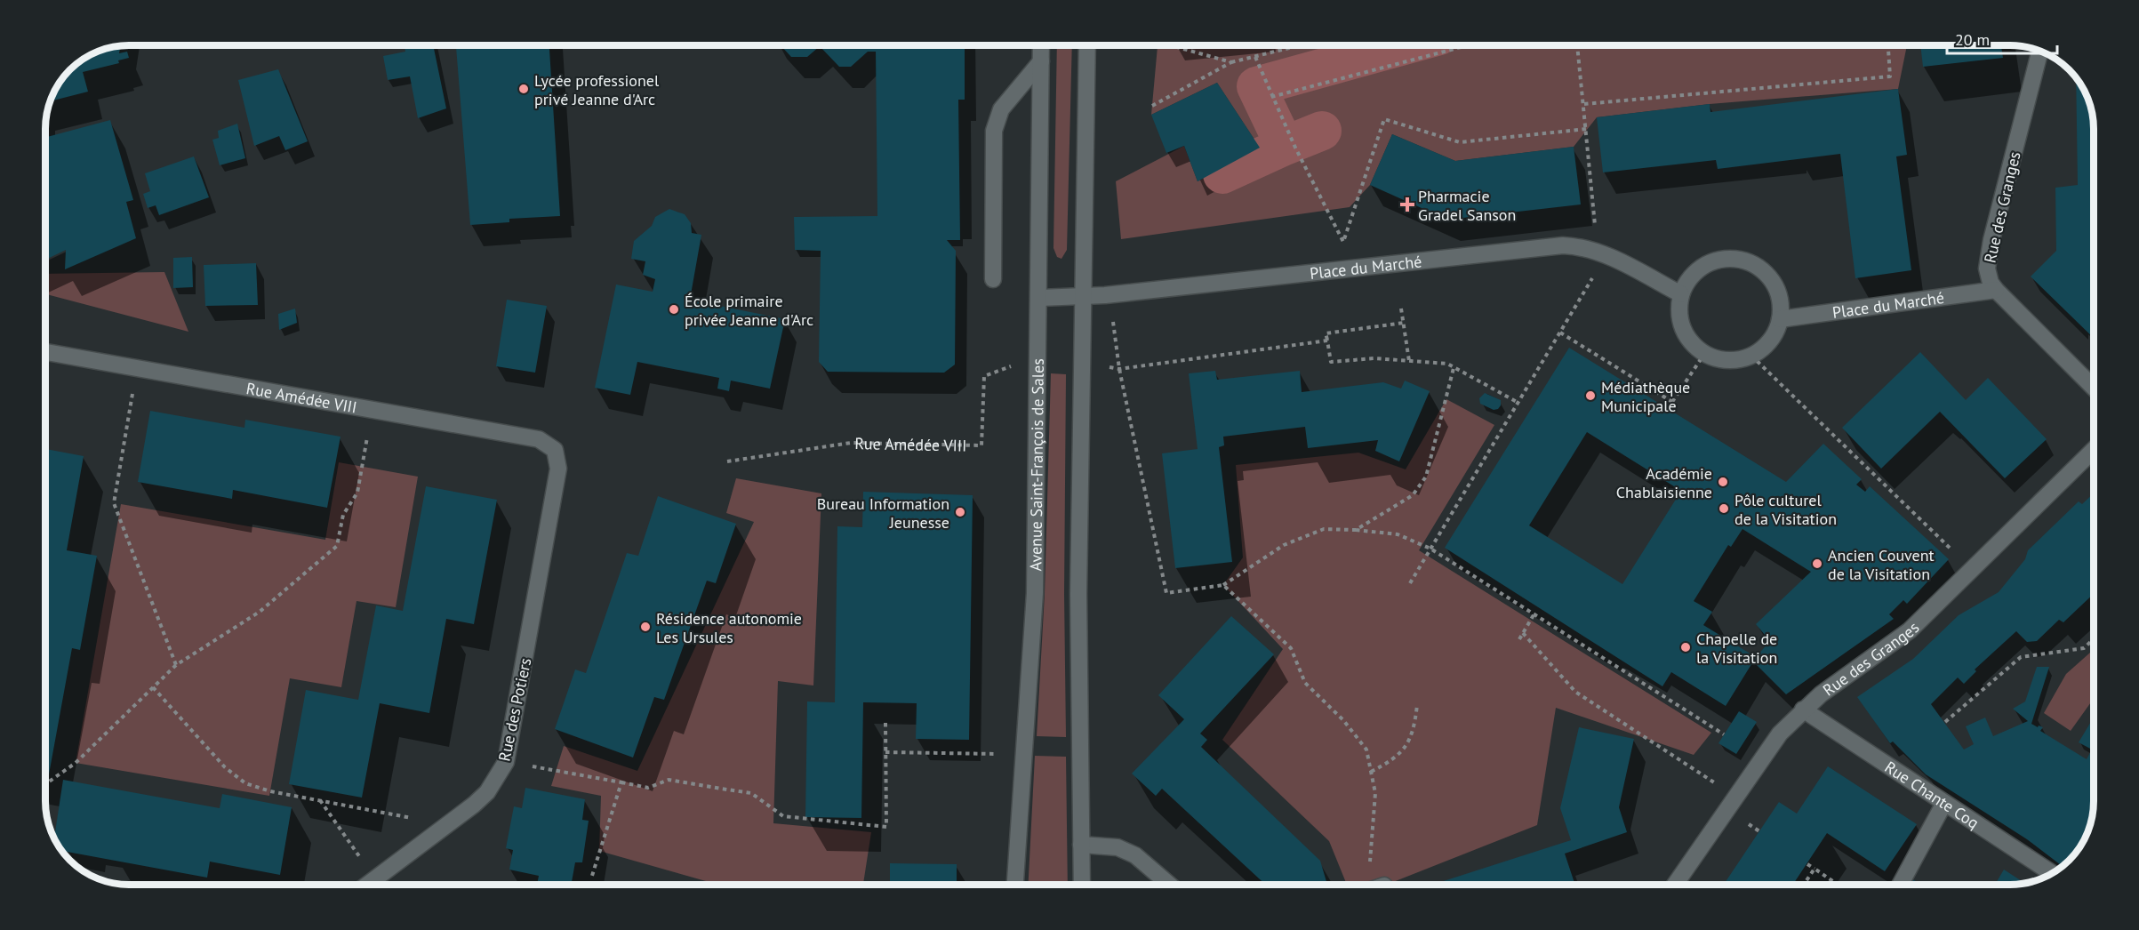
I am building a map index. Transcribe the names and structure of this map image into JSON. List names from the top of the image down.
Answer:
{
  "streets": {
    "street": [
      "Rue des Granges",
      "Place du Marché",
      "Rue Amédée VIII",
      "Avenue Saint-François de Sales",
      "Rue des Potiers",
      "Rue Chante Coq"
    ]
  },
  "crossings": [
    ["Rue des Granges", "Place du Marché"],
    ["Rue des Granges", "Rue Chante Coq"],
    ["Place du Marché", "Avenue Saint-François de Sales"],
    ["Rue Amédée VIII", "Rue des Potiers"]
  ],
  "places": {
    "other": [
      "Lycée professionel privé Jeanne d'Arc",
      "École primaire privée Jeanne d'Arc",
      "Médiathèque Municipale",
      "Académie Chablaisienne",
      "Pôle culturel de la Visitation",
      "Bureau Information Jeunesse",
      "Ancien Couvent de la Visitation",
      "Résidence autonomie Les Ursules",
      "Chapelle de la Visitation"
    ],
    "health": ["Pharmacie Gradel Sanson"]
  },
  "scale_bar": "20 m"
}
